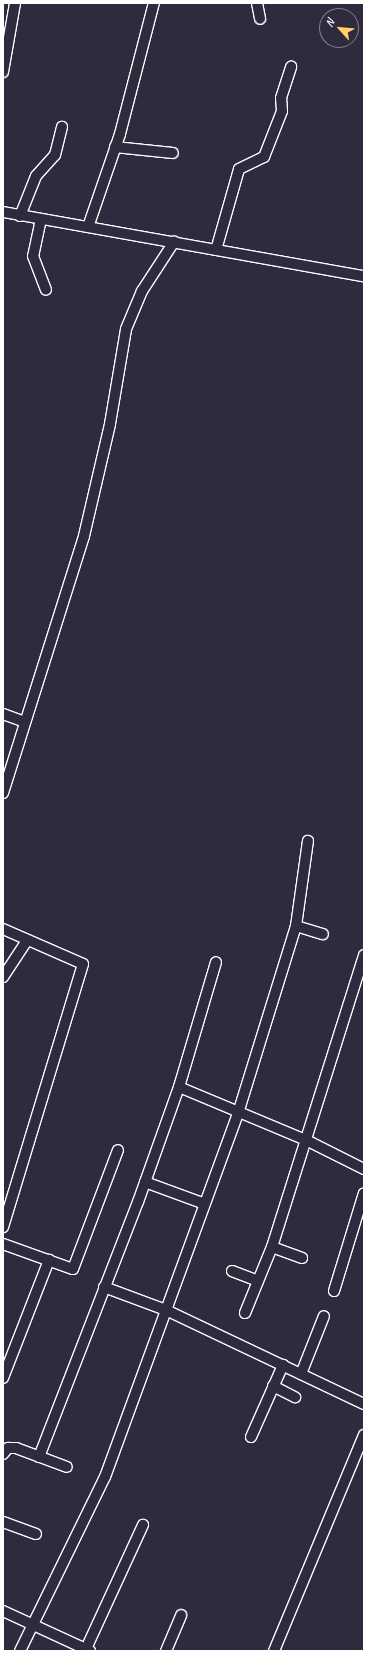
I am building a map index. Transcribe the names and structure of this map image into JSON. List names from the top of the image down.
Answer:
{
  "north": "top left"
}
